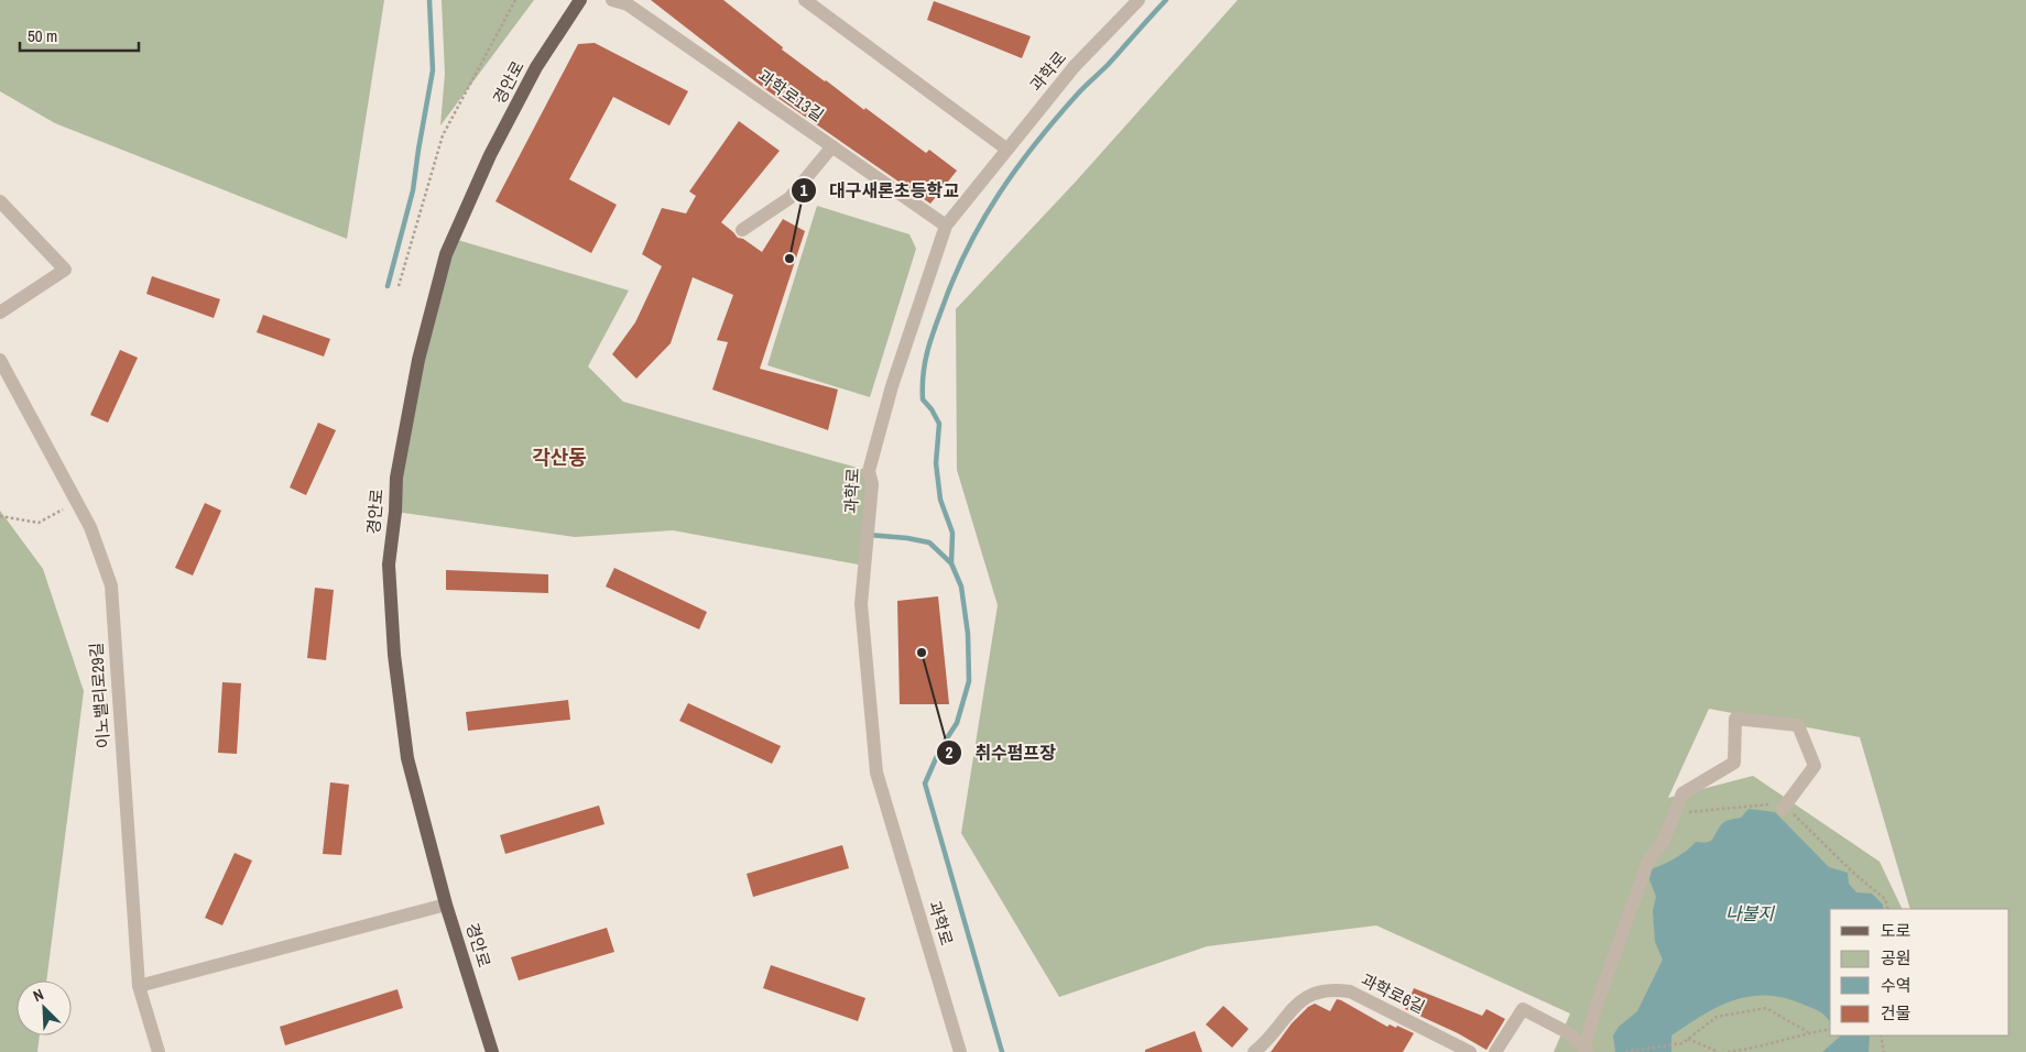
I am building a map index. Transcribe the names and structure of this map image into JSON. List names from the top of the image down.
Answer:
{
  "streets": {
    "main road": ["경안로"],
    "street": [
      "과학로",
      "과학로13길",
      "이노밸리로29길",
      "과학로6길"
    ]
  },
  "crossings": [
    ["과학로", "과학로13길"]
  ],
  "districts": ["각산동"],
  "water": ["나불지"],
  "places": ["대구새론초등학교", "취수펌프장"],
  "legend": [
    "도로",
    "공원",
    "수역",
    "건물"
  ],
  "scale_bar": "50 m",
  "north": "top left"
}
